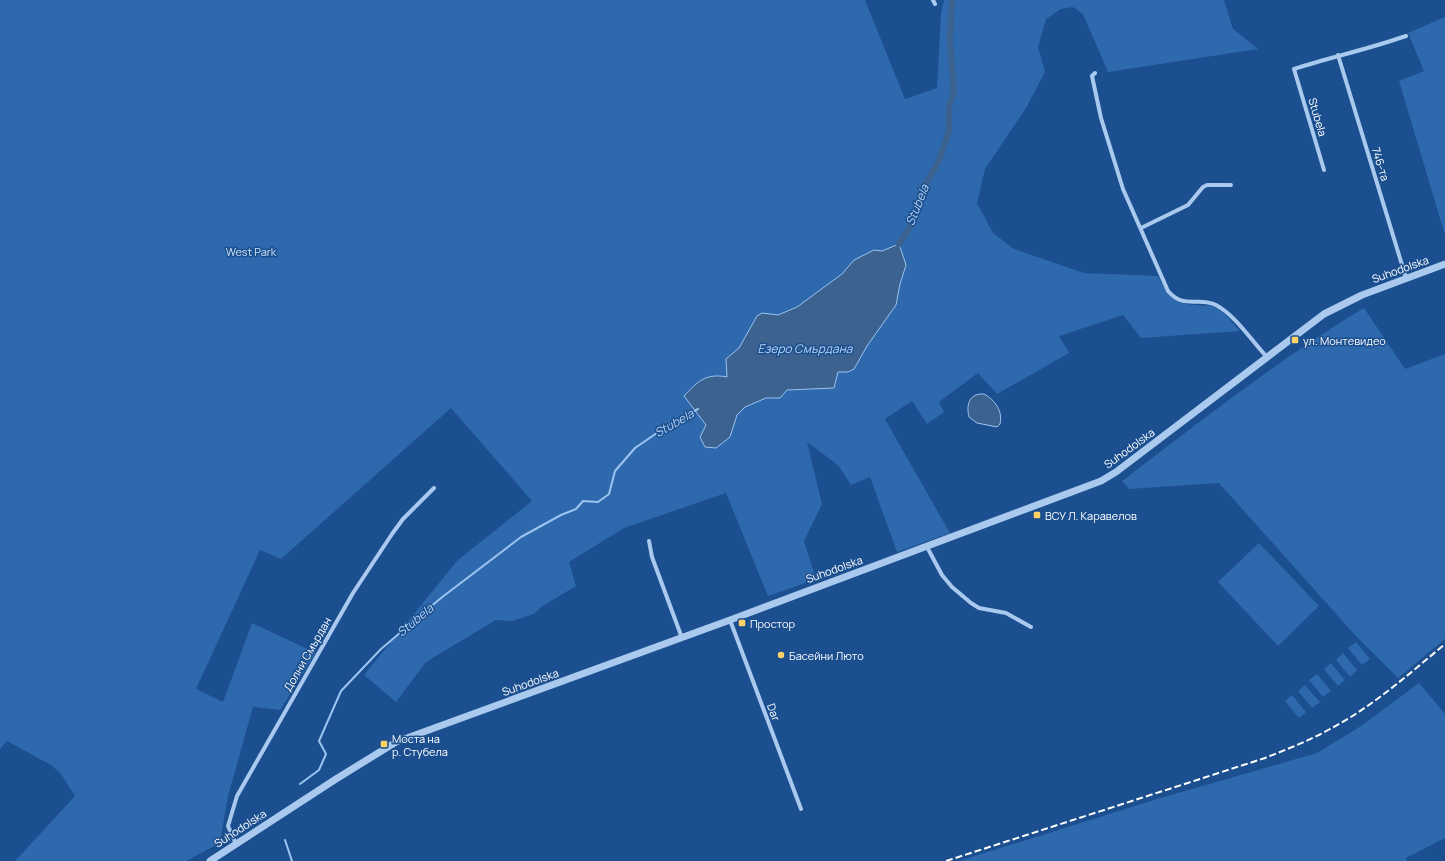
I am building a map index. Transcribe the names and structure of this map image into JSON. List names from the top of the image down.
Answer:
{
  "streets": {
    "street": [
      "Stubela",
      "746-та",
      "Suhodolska",
      "Долни Смърдан",
      "Dar"
    ]
  },
  "crossings": [
    ["Stubela", "746-та"],
    ["746-та", "Suhodolska"],
    ["Suhodolska", "Долни Смърдан"],
    ["Suhodolska", "Dar"]
  ],
  "water": ["Stubela", "Езеро Смърдана"],
  "parks": ["West Park"],
  "places": {
    "transit": [
      "ул. Монтевидео",
      "ВСУ Л. Каравелов",
      "Простор",
      "Моста на р. Стубела"
    ],
    "other": ["Басейни Люто"]
  }
}
